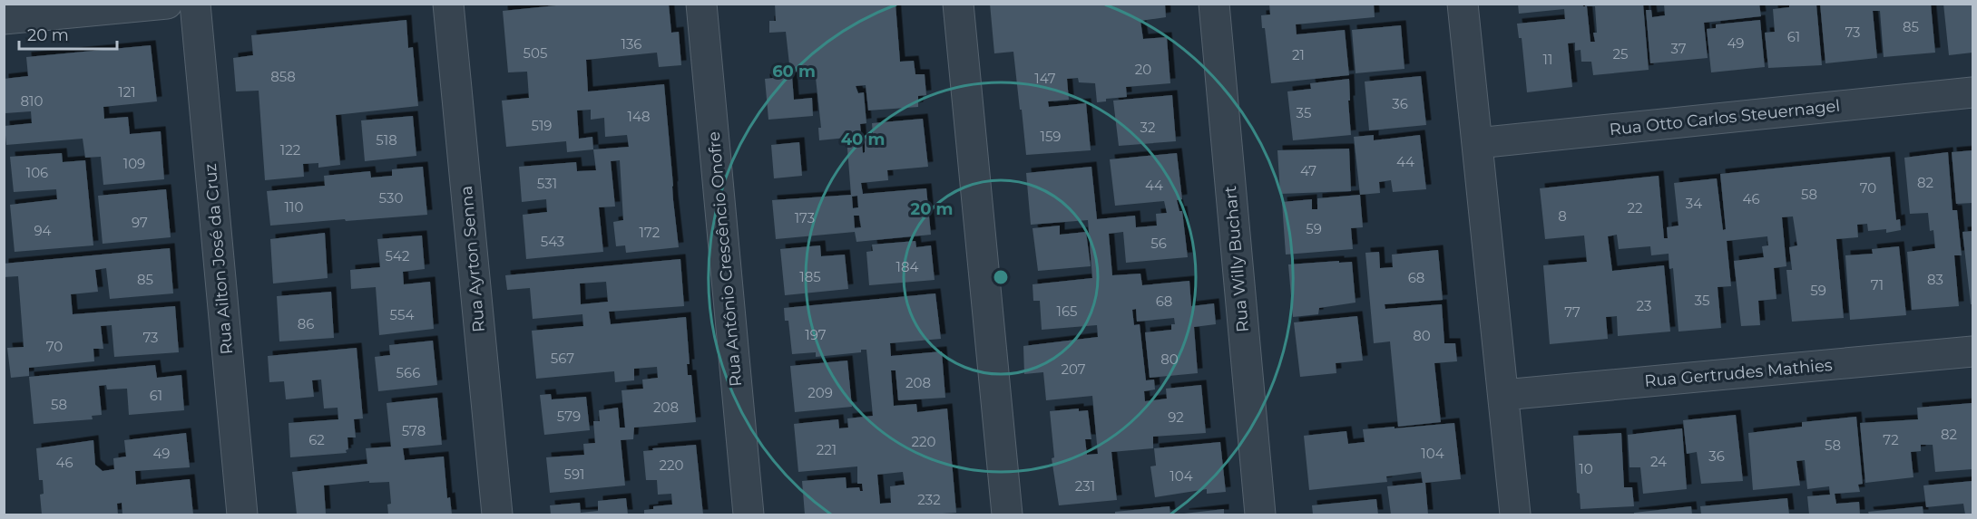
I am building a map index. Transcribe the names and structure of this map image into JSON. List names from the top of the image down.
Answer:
{
  "streets": {
    "street": [
      "Rua Otto Carlos Steuernagel",
      "Rua Ailton José da Cruz",
      "Rua Ayrton Senna",
      "Rua Antônio Crescêncio Onofre",
      "Rua Willy Buchart",
      "Rua Gertrudes Mathies"
    ]
  },
  "house_numbers": [
    "85",
    "73",
    "61",
    "49",
    "136",
    "37",
    "505",
    "25",
    "21",
    "11",
    "20",
    "858",
    "147",
    "121",
    "810",
    "36",
    "35",
    "148",
    "519",
    "32",
    "159",
    "518",
    "122",
    "44",
    "109",
    "47",
    "106",
    "82",
    "531",
    "44",
    "70",
    "58",
    "530",
    "46",
    "34",
    "110",
    "22",
    "8",
    "173",
    "97",
    "59",
    "94",
    "172",
    "543",
    "56",
    "542",
    "184",
    "185",
    "68",
    "85",
    "83",
    "71",
    "59",
    "35",
    "68",
    "23",
    "165",
    "77",
    "554",
    "86",
    "197",
    "80",
    "73",
    "70",
    "567",
    "80",
    "207",
    "566",
    "208",
    "209",
    "61",
    "58",
    "208",
    "579",
    "92",
    "578",
    "82",
    "62",
    "72",
    "220",
    "58",
    "221",
    "49",
    "104",
    "36",
    "24",
    "46",
    "220",
    "10",
    "591",
    "104",
    "231",
    "232"
  ],
  "scale_bar": "20 m",
  "rings": ["60 m", "40 m", "20 m"]
}
